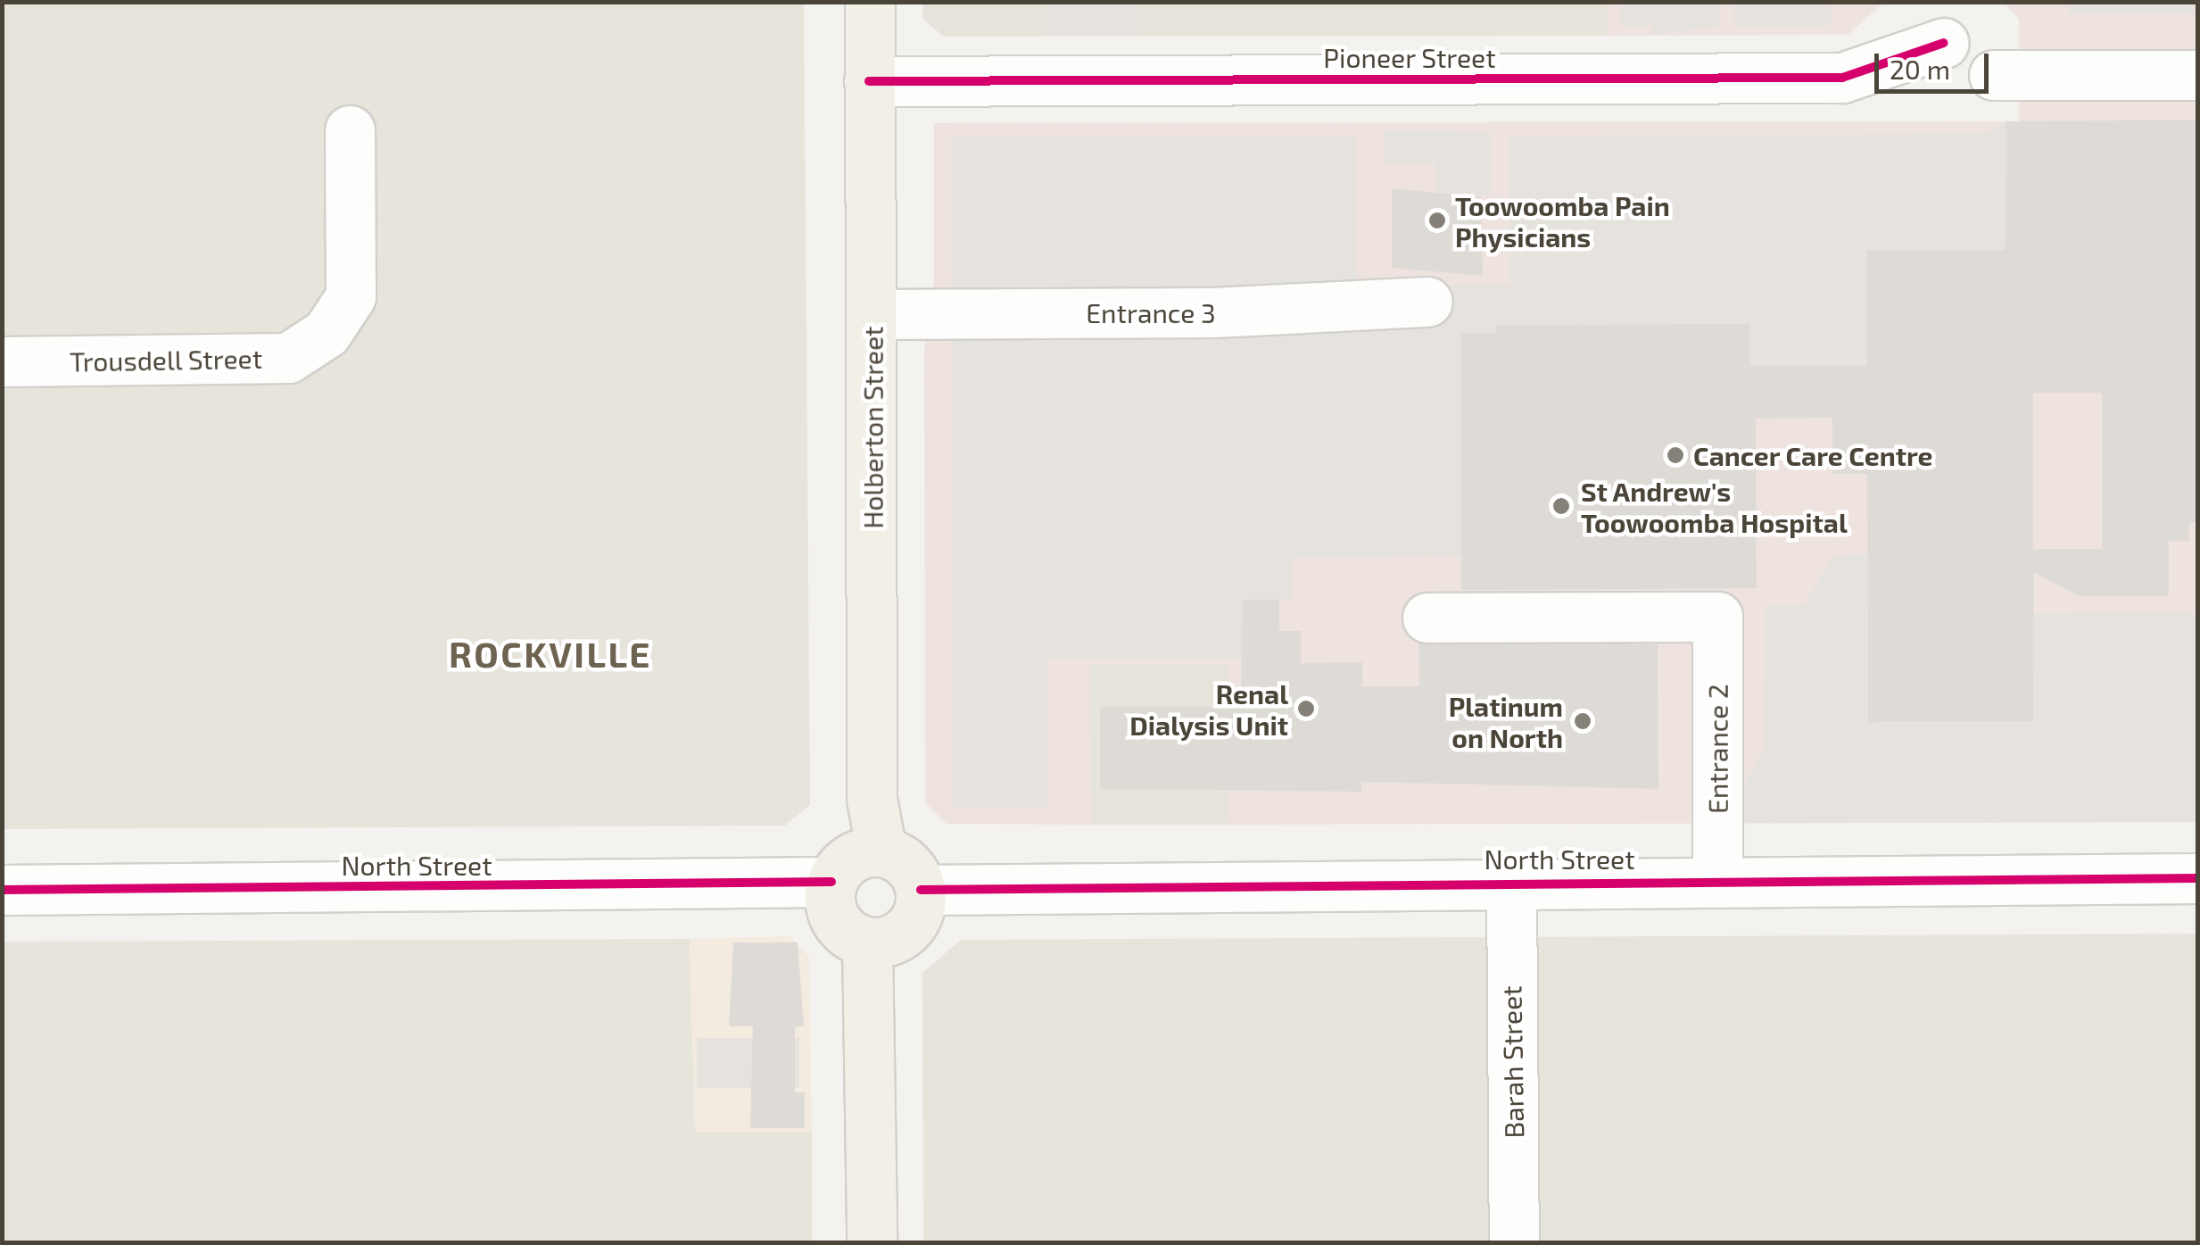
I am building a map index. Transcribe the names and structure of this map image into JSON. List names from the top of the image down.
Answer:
{
  "streets": {
    "main road": ["Holberton Street"],
    "street": [
      "Pioneer Street",
      "Entrance 3",
      "Trousdell Street",
      "Entrance 2",
      "North Street",
      "Barah Street"
    ]
  },
  "crossings": [
    ["Pioneer Street", "Holberton Street"],
    ["Entrance 3", "Holberton Street"],
    ["Holberton Street", "North Street"],
    ["Entrance 2", "North Street"],
    ["North Street", "Barah Street"]
  ],
  "districts": ["ROCKVILLE"],
  "places": [
    "Toowoomba Pain Physicians",
    "Cancer Care Centre",
    "St Andrew's Toowoomba Hospital",
    "Renal Dialysis Unit",
    "Platinum on North"
  ],
  "scale_bar": "20 m"
}
